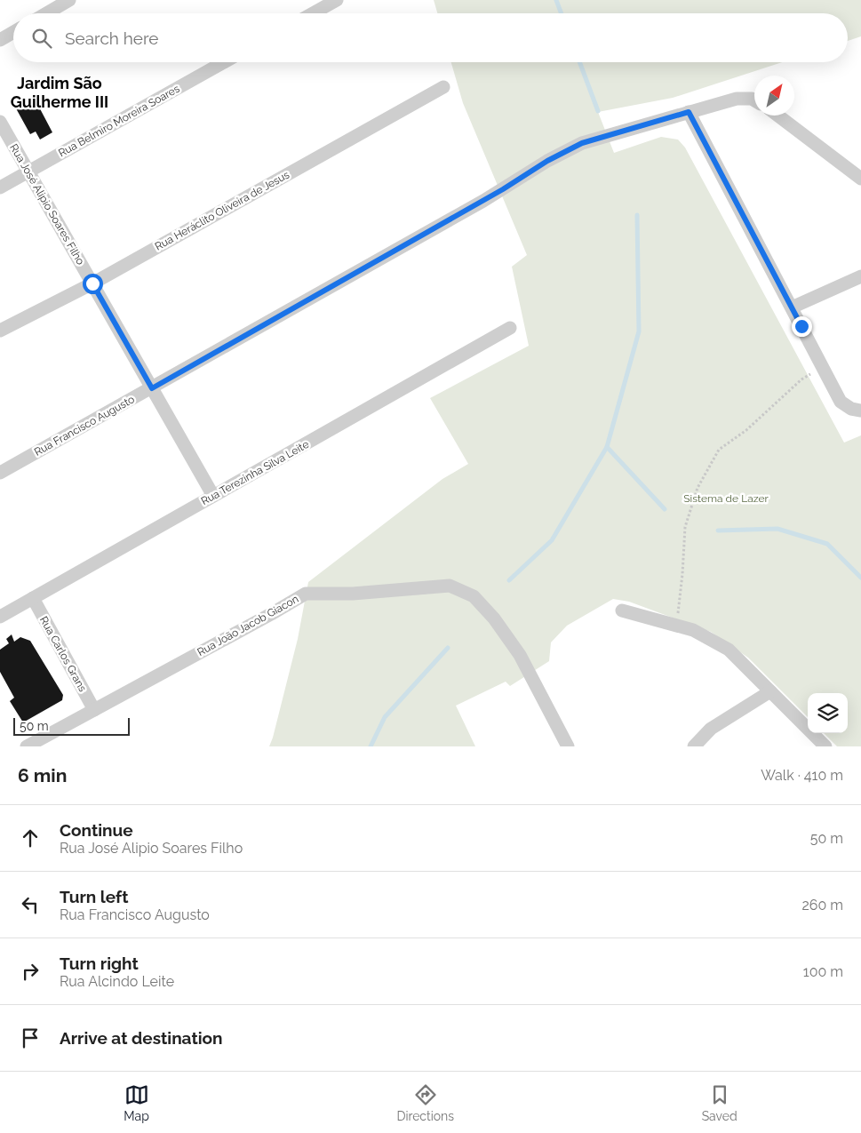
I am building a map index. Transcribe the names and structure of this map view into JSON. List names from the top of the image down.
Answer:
{
  "streets": {
    "street": [
      "Rua Belmiro Moreira Soares",
      "Rua José Alipio Soares Filho",
      "Rua Heráclito Oliveira de Jesus",
      "Rua Francisco Augusto",
      "Rua Terezinha Silva Leite",
      "Rua João Jacob Giacon",
      "Rua Carlos Grans"
    ]
  },
  "crossings": [
    ["Rua Belmiro Moreira Soares", "Rua José Alipio Soares Filho"],
    ["Rua José Alipio Soares Filho", "Rua Heráclito Oliveira de Jesus"],
    ["Rua José Alipio Soares Filho", "Rua Francisco Augusto"],
    ["Rua José Alipio Soares Filho", "Rua Terezinha Silva Leite"],
    ["Rua Terezinha Silva Leite", "Rua Carlos Grans"],
    ["Rua João Jacob Giacon", "Rua Carlos Grans"]
  ],
  "districts": ["Jardim São Guilherme III"],
  "parks": ["Sistema de Lazer"],
  "scale_bar": "50 m",
  "north": "top right",
  "page": {
    "search": "Search here",
    "scale": "50 m",
    "heading": ["6 min", "Walk · 410 m"],
    "list": [
      ["Continue", "Rua José Alipio Soares Filho", "50 m"],
      ["Turn left", "Rua Francisco Augusto", "260 m"],
      ["Turn right", "Rua Alcindo Leite", "100 m"],
      "Arrive at destination"
    ],
    "nav": ["Map", "Directions", "Saved"]
  }
}
